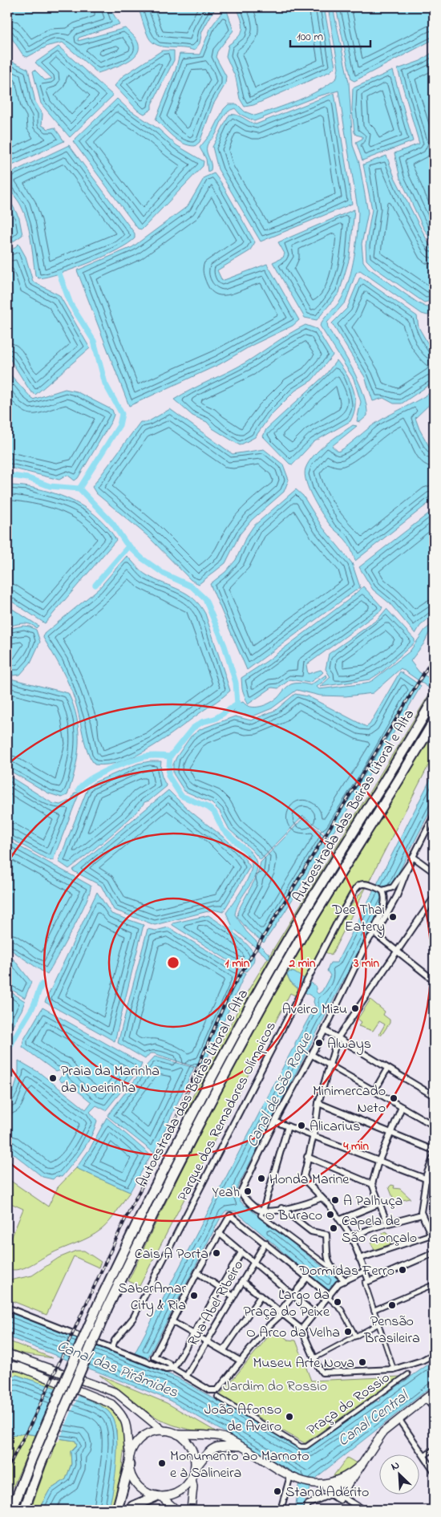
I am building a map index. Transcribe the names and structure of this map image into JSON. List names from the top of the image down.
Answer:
{
  "streets": {
    "highway": ["Autoestrada das Beiras Litoral e Alta"],
    "street": ["Parque dos Remadores Olímpicos", "Rua Abel Ribeiro", "Praça do Rossio"]
  },
  "water": ["Canal de São Roque", "Canal das Pirâmides", "Canal Central"],
  "parks": ["Jardim do Rossio"],
  "places": [
    "Dee Thai Eatery",
    "Aveiro Mizu",
    "Always",
    "Praia da Marinha da Noeirinha",
    "Minimercado Neto",
    "Alicarius",
    "Honda Marine",
    "Yeah",
    "A Palhuça",
    "O Buraco",
    "Capela de São Gonçalo",
    "Cais A Porta",
    "Dormidas Ferro",
    "SaberAmar City & Ria",
    "Largo da Praça do Peixe",
    "Pensão Brasileira",
    "O Arco da Velha",
    "Museu Arte Nova",
    "João Afonso de Aveiro",
    "Monumento ao Marnoto e à Salineira",
    "Stand Adérito"
  ],
  "scale_bar": "100 m",
  "north": "top left",
  "rings": [
    "1 min",
    "2 min",
    "3 min",
    "4 min"
  ]
}
